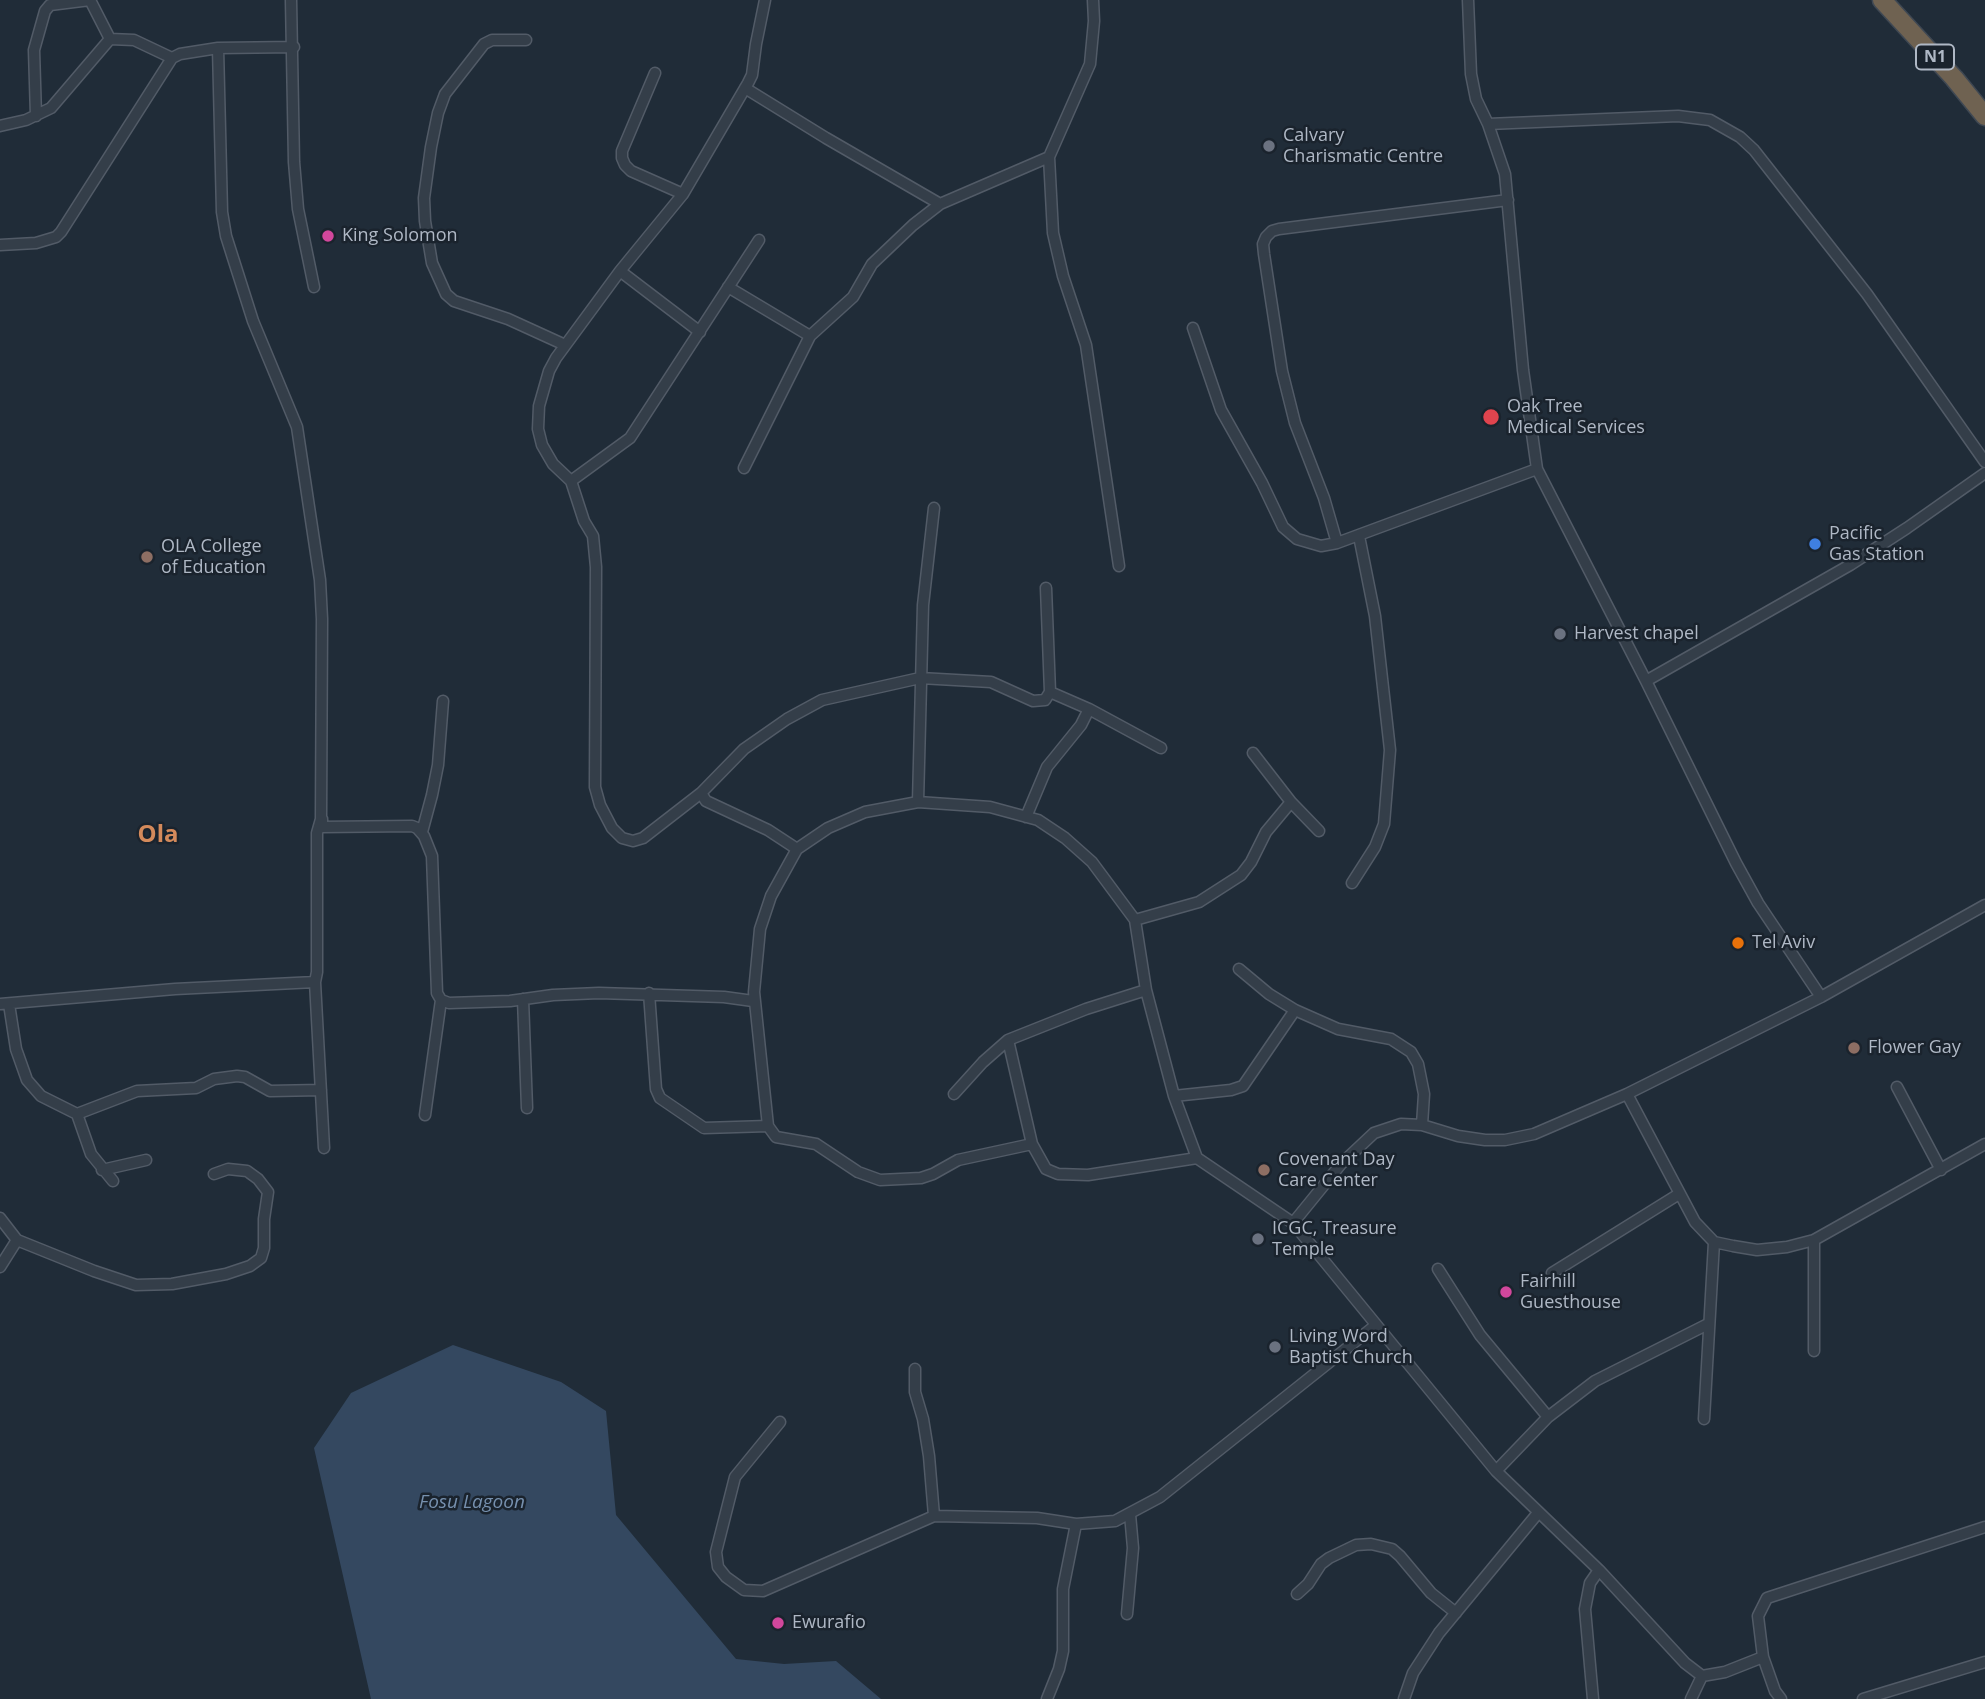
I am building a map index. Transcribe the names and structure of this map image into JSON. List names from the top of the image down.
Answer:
{
  "streets": {
    "highway": ["N1"]
  },
  "districts": ["Ola"],
  "water": ["Fosu Lagoon"],
  "places": [
    "Calvary Charismatic Centre",
    "King Solomon",
    "Oak Tree Medical Services",
    "Pacific Gas Station",
    "OLA College of Education",
    "Harvest chapel",
    "Tel Aviv",
    "Flower Gay",
    "Covenant Day Care Center",
    "ICGC, Treasure Temple",
    "Fairhill Guesthouse",
    "Living Word Baptist Church",
    "Ewurafio"
  ]
}
